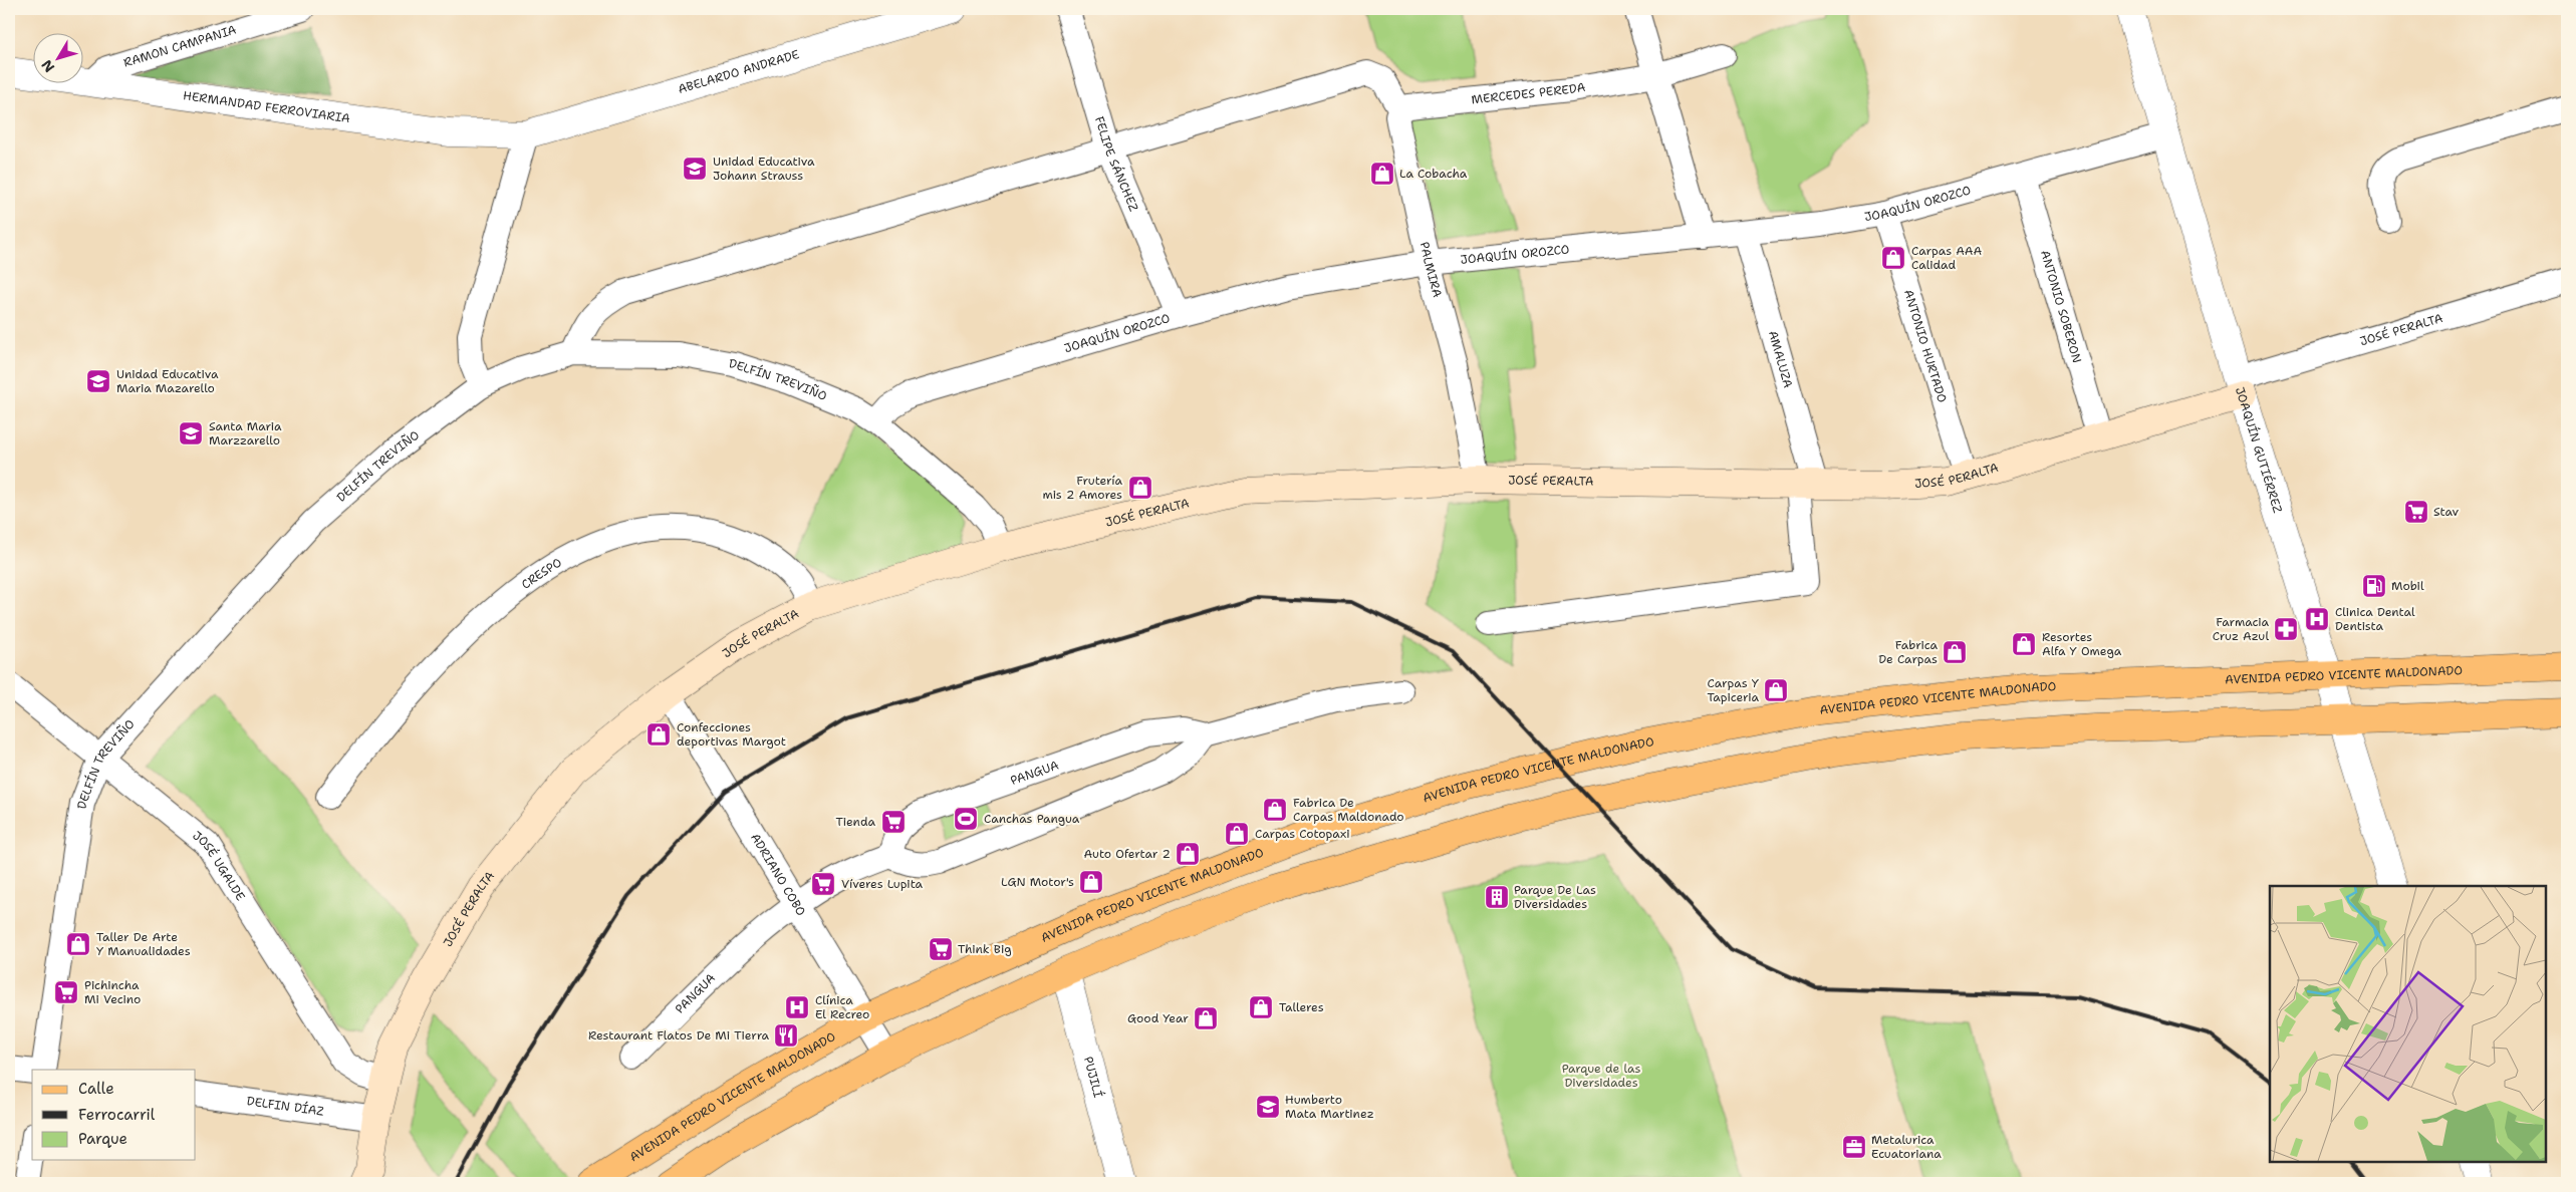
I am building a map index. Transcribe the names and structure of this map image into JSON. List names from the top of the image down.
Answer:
{
  "streets": {
    "main road": ["JOSÉ PERALTA", "AVENIDA PEDRO VICENTE MALDONADO"],
    "street": [
      "RAMON CAMPANIA",
      "ABELARDO ANDRADE",
      "MERCEDES PEREDA",
      "HERMANDAD FERROVIARIA",
      "FELIPE SÁNCHEZ",
      "JOAQUÍN OROZCO",
      "PALMIRA",
      "ANTONIO SOBERON",
      "ANTONIO HURTADO",
      "AMALUZA",
      "DELFÍN TREVIÑO",
      "JOAQUÍN GUTIÉRREZ",
      "CRESPO",
      "PANGUA",
      "JOSÉ UGALDE",
      "ADRIANO COBO",
      "PUJILÍ",
      "DELFIN DÍAZ"
    ]
  },
  "crossings": [
    ["RAMON CAMPANIA", "HERMANDAD FERROVIARIA"],
    ["ABELARDO ANDRADE", "HERMANDAD FERROVIARIA"],
    ["MERCEDES PEREDA", "PALMIRA"],
    ["FELIPE SÁNCHEZ", "JOAQUÍN OROZCO"],
    ["JOAQUÍN OROZCO", "PALMIRA"],
    ["JOAQUÍN OROZCO", "ANTONIO SOBERON"],
    ["JOAQUÍN OROZCO", "ANTONIO HURTADO"],
    ["JOAQUÍN OROZCO", "AMALUZA"],
    ["JOAQUÍN OROZCO", "DELFÍN TREVIÑO"],
    ["JOAQUÍN OROZCO", "JOAQUÍN GUTIÉRREZ"],
    ["PALMIRA", "JOSÉ PERALTA"],
    ["ANTONIO SOBERON", "JOSÉ PERALTA"],
    ["JOSÉ PERALTA", "ANTONIO HURTADO"],
    ["JOSÉ PERALTA", "AMALUZA"],
    ["JOSÉ PERALTA", "DELFÍN TREVIÑO"],
    ["JOSÉ PERALTA", "JOAQUÍN GUTIÉRREZ"],
    ["JOSÉ PERALTA", "CRESPO"],
    ["JOSÉ PERALTA", "JOSÉ UGALDE"],
    ["JOSÉ PERALTA", "ADRIANO COBO"],
    ["JOSÉ PERALTA", "DELFIN DÍAZ"],
    ["DELFÍN TREVIÑO", "JOSÉ UGALDE"],
    ["JOAQUÍN GUTIÉRREZ", "AVENIDA PEDRO VICENTE MALDONADO"],
    ["AVENIDA PEDRO VICENTE MALDONADO", "ADRIANO COBO"],
    ["PANGUA", "ADRIANO COBO"]
  ],
  "parks": ["Parque de las Diversidades"],
  "places": {
    "school or university": [
      "Unidad Educativa Johann Strauss",
      "Unidad Educativa Maria Mazarello",
      "Santa Maria Marzzarello",
      "Humberto Mata Martinez"
    ],
    "shop": [
      "La Cobacha",
      "Carpas AAA Calidad",
      "Frutería mis 2 Amores",
      "Resortes Alfa Y Omega",
      "Fabrica De Carpas",
      "Carpas Y Tapiceria",
      "Confecciones deportivas Margot",
      "Fabrica De Carpas Maldonado",
      "Carpas Cotopaxi",
      "Auto Ofertar 2",
      "LGN Motor's",
      "Taller De Arte Y Manualidades",
      "Talleres",
      "Good Year"
    ],
    "supermarket": [
      "Stav",
      "Tienda",
      "Víveres Lupita",
      "Think Big",
      "Pichincha Mi Vecino"
    ],
    "fuel station": ["Mobil"],
    "hospital": ["Clinica Dental Dentista", "Clínica El Recreo"],
    "pharmacy": ["Farmacia Cruz Azul"],
    "sports": ["Canchas Pangua"],
    "building": ["Parque De Las Diversidades"],
    "restaurant": ["Restaurant Flatos De Mi Tierra"],
    "office": ["Metalurica Ecuatoriana"]
  },
  "legend": ["Calle", "Ferrocarril", "Parque"],
  "north": "bottom left"
}
